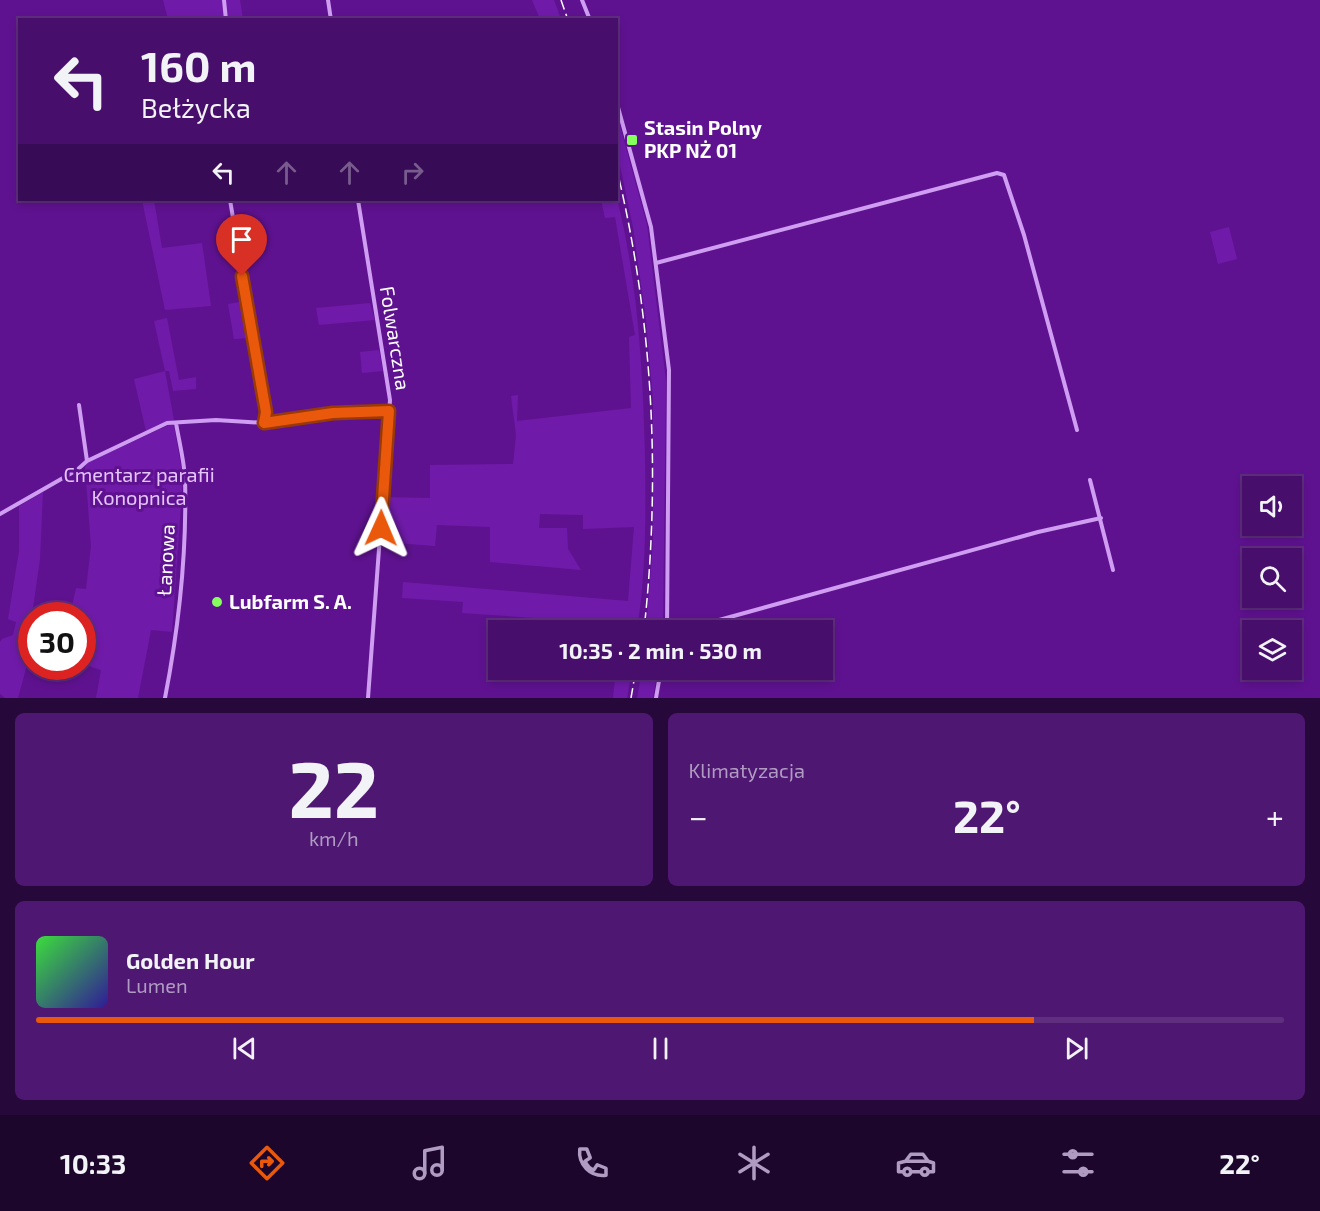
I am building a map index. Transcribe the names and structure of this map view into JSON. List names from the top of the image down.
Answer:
{
  "streets": {
    "street": ["Folwarczna", "Łanowa"]
  },
  "parks": ["Cmentarz parafii Konopnica"],
  "places": {
    "transit": ["Stasin Polny PKP NŻ 01"],
    "other": ["Lubfarm S. A."]
  },
  "page": {
    "turn": ["160 m", "Bełżycka"],
    "limit": "30",
    "trip": "10:35 · 2 min · 530 m",
    "tile": [
      ["22", "km/h"],
      "Klimatyzacja"
    ],
    "heat": ["−", "22°", "+"],
    "song": ["Golden Hour", "Lumen"],
    "tabs": ["10:33", "22°"]
  }
}
